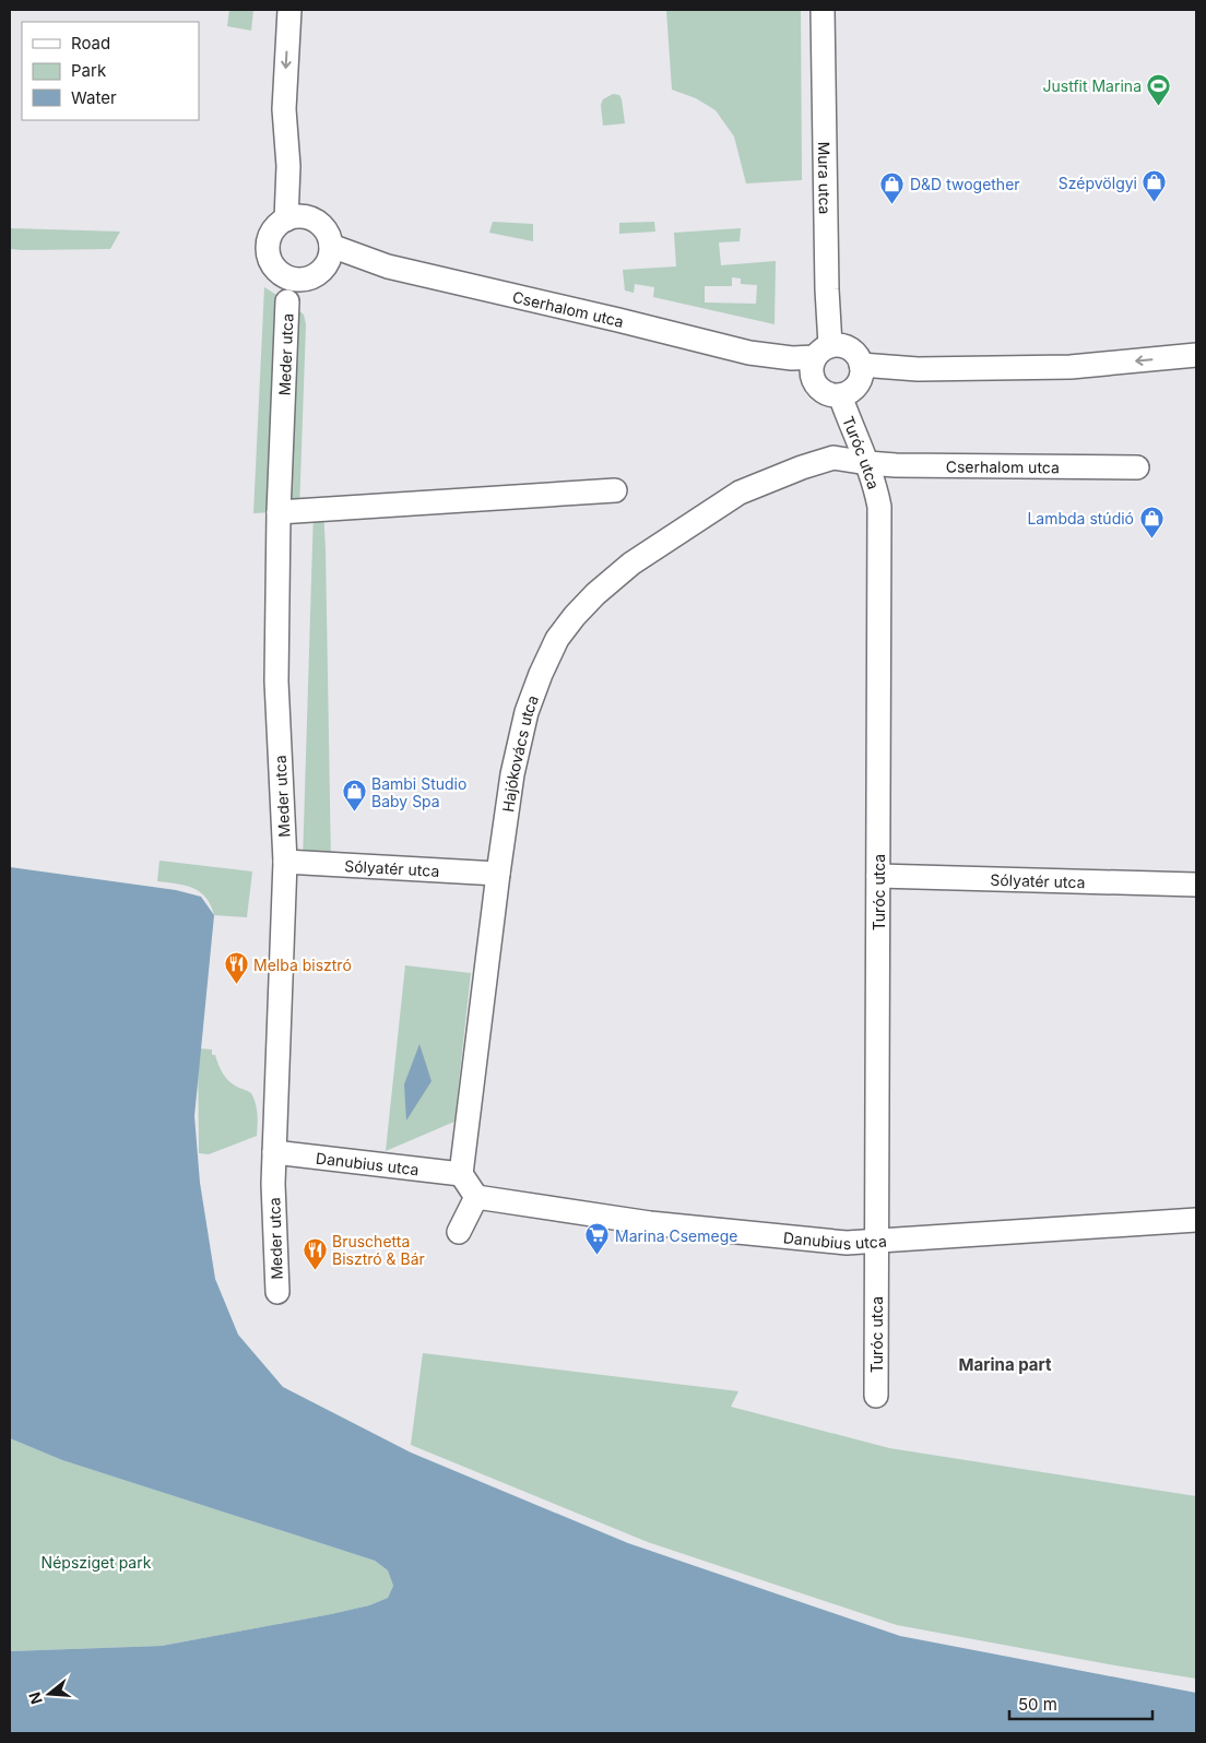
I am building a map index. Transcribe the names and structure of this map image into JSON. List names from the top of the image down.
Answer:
{
  "streets": {
    "street": [
      "Mura utca",
      "Cserhalom utca",
      "Meder utca",
      "Turóc utca",
      "Hajókovács utca",
      "Sólyatér utca",
      "Danubius utca"
    ]
  },
  "crossings": [
    ["Mura utca", "Cserhalom utca"],
    ["Mura utca", "Turóc utca"],
    ["Cserhalom utca", "Turóc utca"],
    ["Cserhalom utca", "Hajókovács utca"],
    ["Meder utca", "Sólyatér utca"],
    ["Meder utca", "Danubius utca"],
    ["Turóc utca", "Hajókovács utca"],
    ["Turóc utca", "Sólyatér utca"],
    ["Turóc utca", "Danubius utca"],
    ["Hajókovács utca", "Sólyatér utca"],
    ["Hajókovács utca", "Danubius utca"]
  ],
  "districts": ["Marina part"],
  "parks": ["Népsziget park"],
  "places": {
    "sports": ["Justfit Marina"],
    "shop": [
      "Szépvölgyi",
      "D&D twogether",
      "Lambda stúdió",
      "Bambi Studio Baby Spa"
    ],
    "restaurant": ["Melba bisztró", "Bruschetta Bisztró & Bár"],
    "supermarket": ["Marina Csemege"]
  },
  "legend": ["Road", "Park", "Water"],
  "scale_bar": "50 m",
  "north": "left"
}
